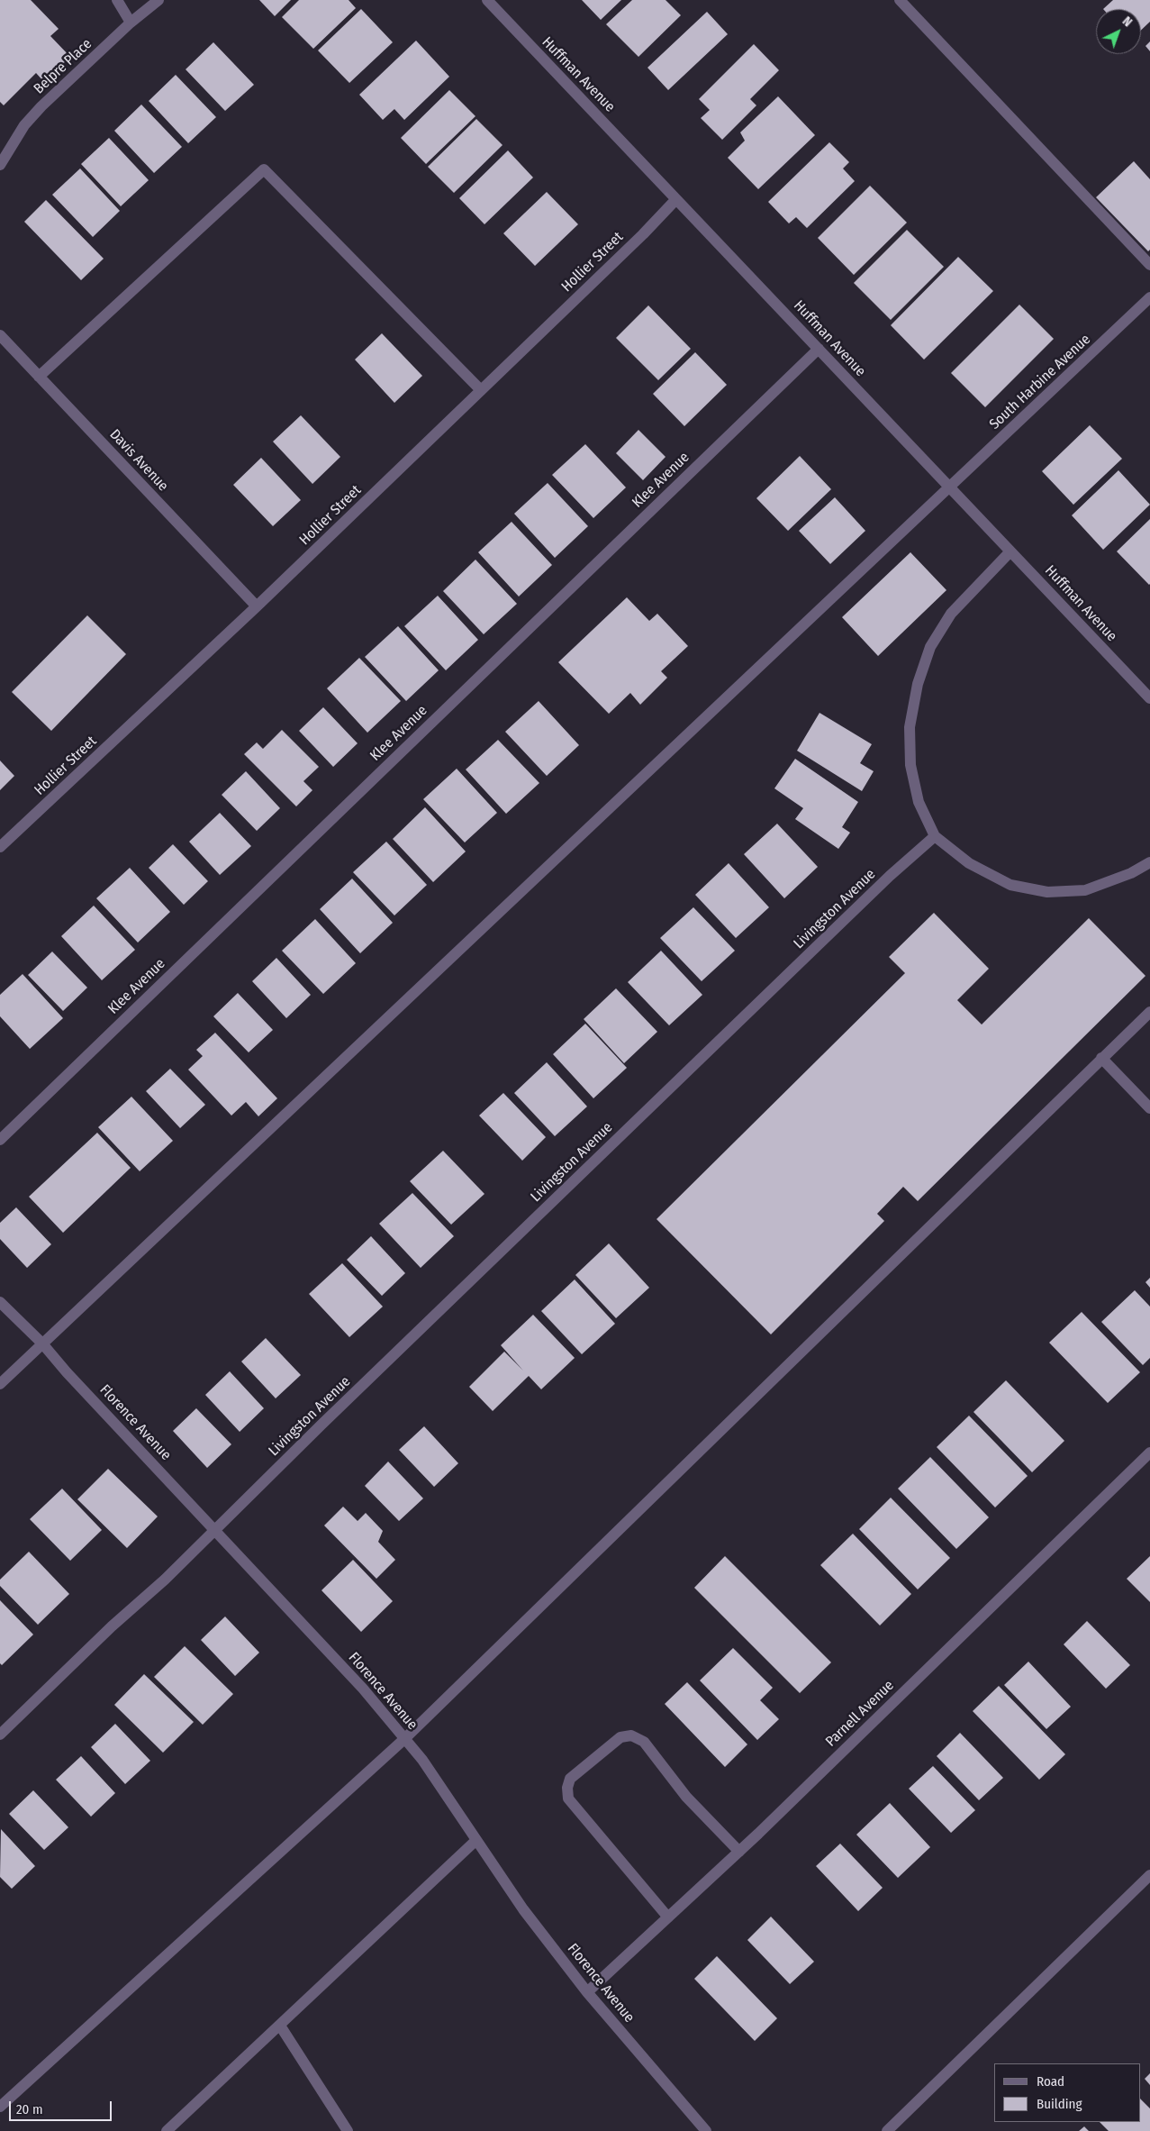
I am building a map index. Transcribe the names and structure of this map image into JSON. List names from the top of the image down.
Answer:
{
  "streets": {
    "street": [
      "Belpre Place",
      "Huffman Avenue",
      "Hollier Street",
      "South Harbine Avenue",
      "Davis Avenue",
      "Klee Avenue",
      "Livingston Avenue",
      "Florence Avenue",
      "Parnell Avenue"
    ]
  },
  "crossings": [
    ["Huffman Avenue", "Hollier Street"],
    ["Huffman Avenue", "South Harbine Avenue"],
    ["Huffman Avenue", "Klee Avenue"],
    ["Hollier Street", "Davis Avenue"],
    ["South Harbine Avenue", "Florence Avenue"],
    ["Livingston Avenue", "Florence Avenue"],
    ["Florence Avenue", "Parnell Avenue"]
  ],
  "legend": ["Road", "Building"],
  "scale_bar": "20 m",
  "north": "top right"
}
